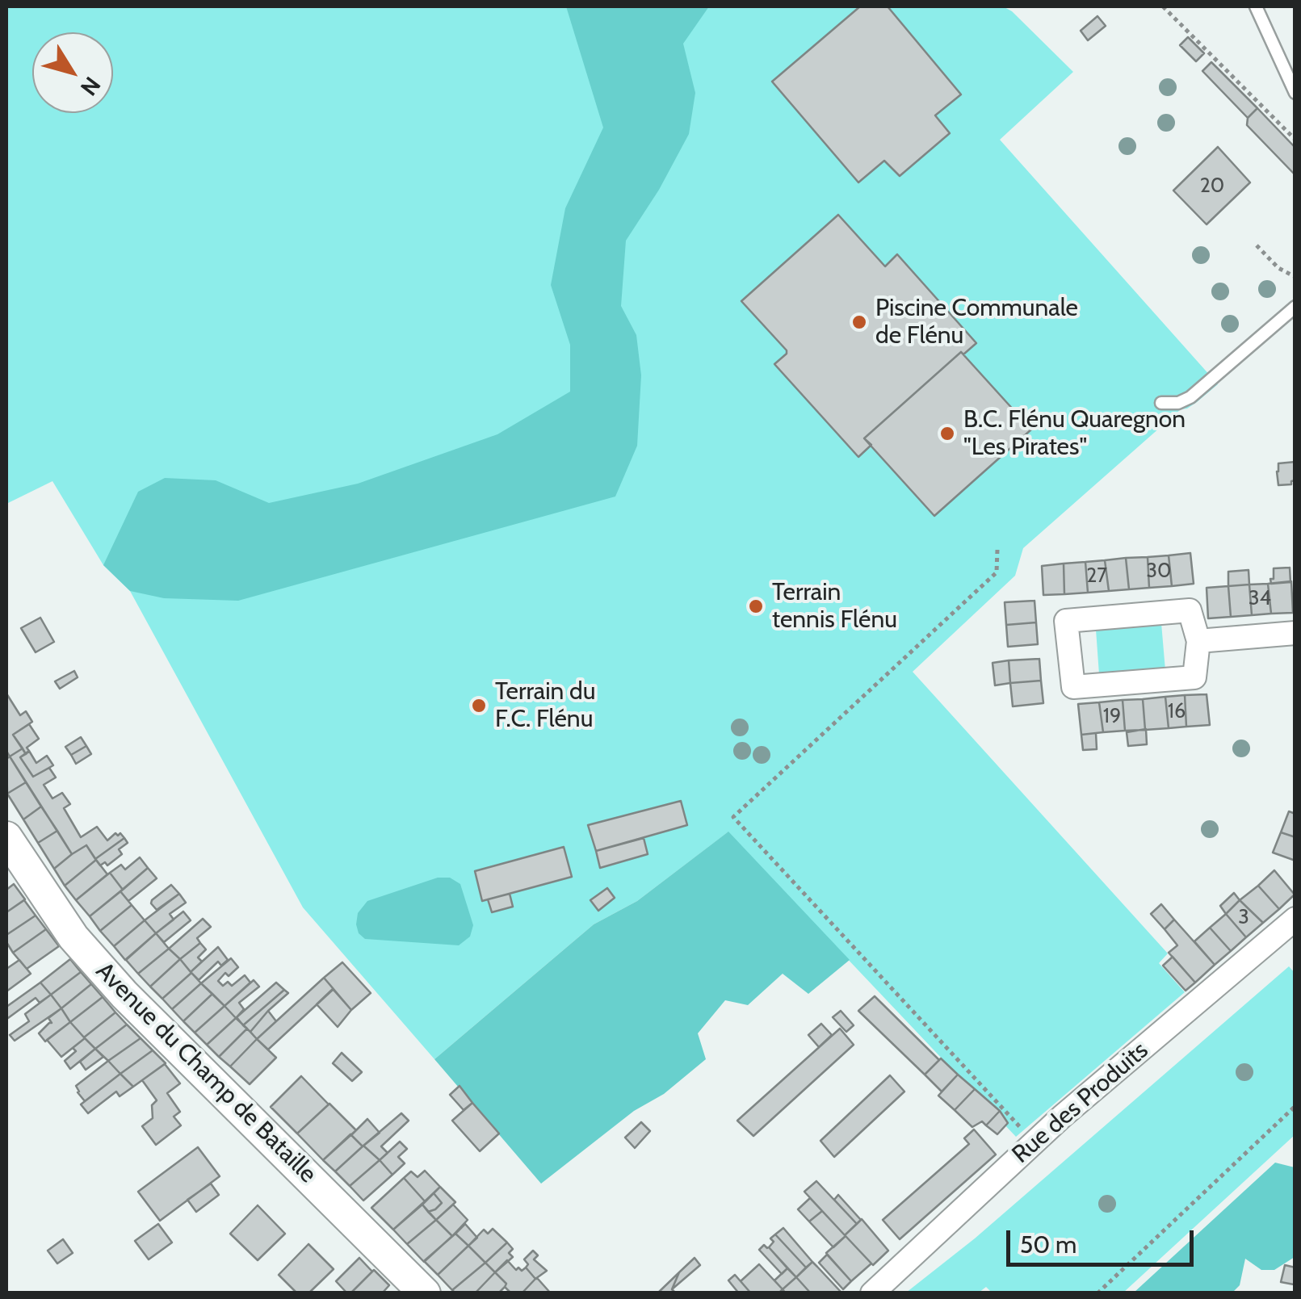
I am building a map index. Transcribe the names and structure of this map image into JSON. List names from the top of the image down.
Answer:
{
  "streets": {
    "street": ["Avenue du Champ de Bataille", "Rue des Produits"]
  },
  "places": [
    "Piscine Communale de Flénu",
    "B.C. Flénu Quaregnon \"Les Pirates\"",
    "Terrain tennis Flénu",
    "Terrain du F.C. Flénu"
  ],
  "house_numbers": [
    "20",
    "30",
    "27",
    "34",
    "16",
    "19",
    "3"
  ],
  "scale_bar": "50 m",
  "north": "bottom right"
}
